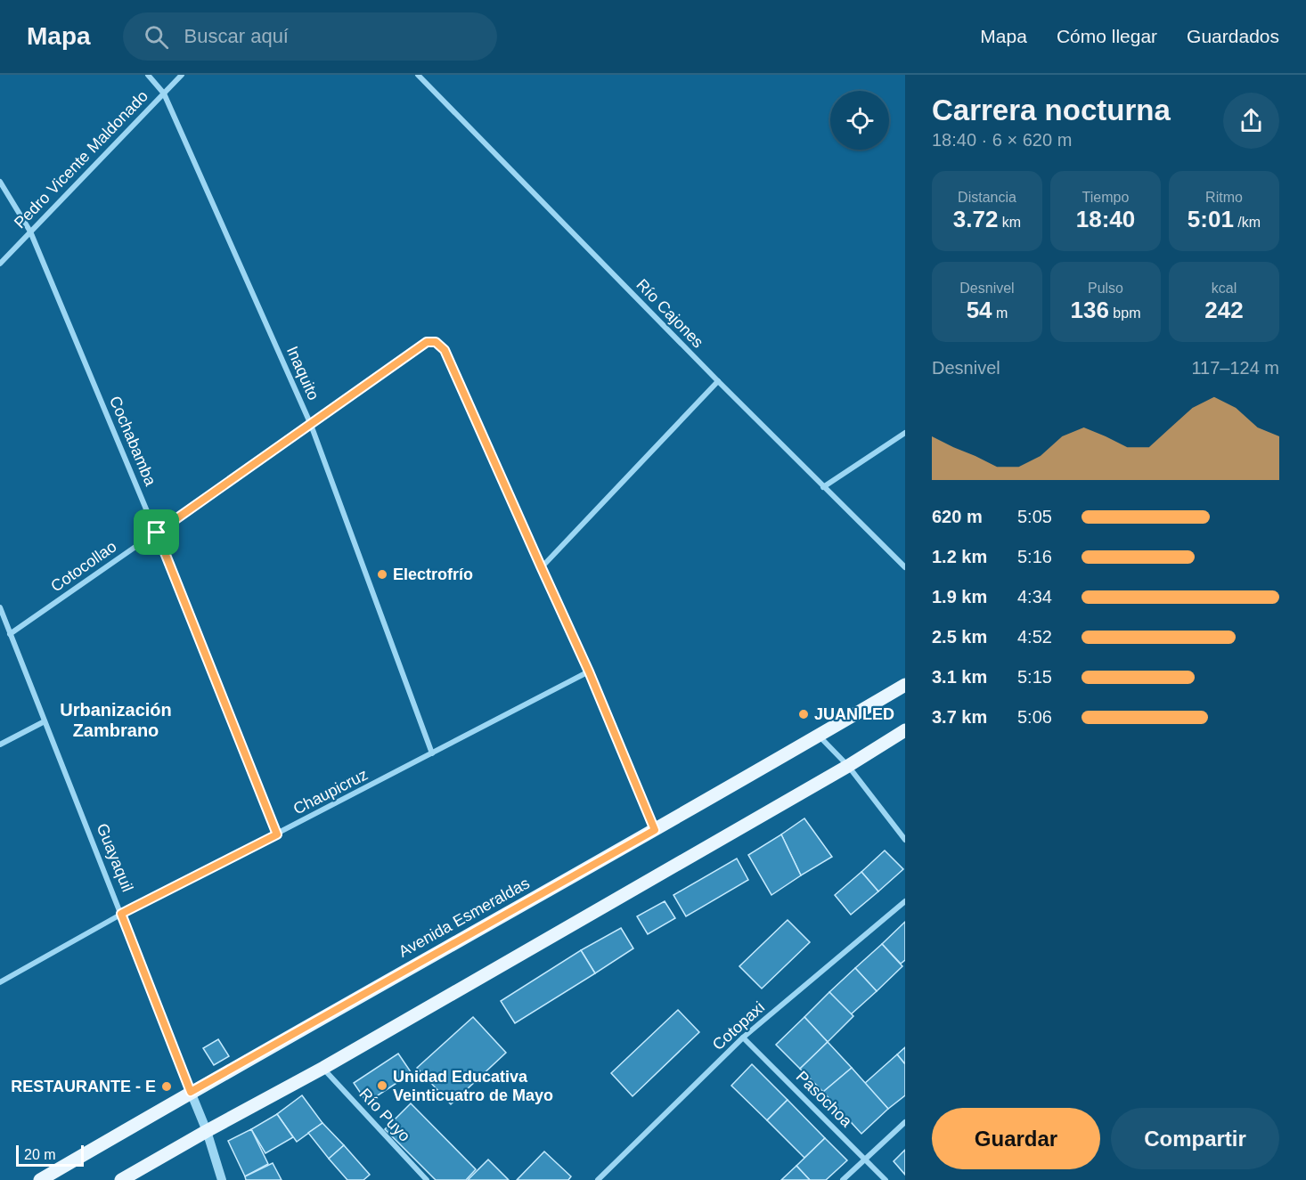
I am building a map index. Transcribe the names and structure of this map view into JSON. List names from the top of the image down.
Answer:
{
  "streets": {
    "main road": ["Avenida Esmeraldas"],
    "street": [
      "Pedro Vicente Maldonado",
      "Río Cajones",
      "Inaquito",
      "Cochabamba",
      "Cotocollao",
      "Chaupicruz",
      "Guayaquil",
      "Cotopaxi",
      "Pasochoa",
      "Río Puyo"
    ]
  },
  "crossings": [
    ["Pedro Vicente Maldonado", "Inaquito"],
    ["Pedro Vicente Maldonado", "Cochabamba"],
    ["Inaquito", "Cotocollao"],
    ["Inaquito", "Chaupicruz"],
    ["Cochabamba", "Cotocollao"],
    ["Cochabamba", "Chaupicruz"],
    ["Cotocollao", "Guayaquil"],
    ["Chaupicruz", "Guayaquil"],
    ["Guayaquil", "Avenida Esmeraldas"],
    ["Cotopaxi", "Pasochoa"]
  ],
  "districts": ["Urbanización Zambrano"],
  "places": [
    "Electrofrío",
    "JUAN LED",
    "Unidad Educativa Veinticuatro de Mayo",
    "RESTAURANTE - E"
  ],
  "scale_bar": "20 m",
  "page": {
    "header": "Mapa",
    "search": "Buscar aquí",
    "nav": ["Mapa", "Cómo llegar", "Guardados"],
    "heading": ["Carrera nocturna", "18:40 · 6 × 620 m"],
    "stats": [
      ["Distancia", "3.72 km"],
      ["Tiempo", "18:40"],
      ["Ritmo", "5:01 /km"],
      ["Desnivel", "54 m"],
      ["Pulso", "136 bpm"],
      ["kcal", "242"]
    ],
    "chart": ["Desnivel", "117–124 m"],
    "list": [
      {
        "name": "620 m",
        "note": "5:05"
      },
      {
        "name": "1.2 km",
        "note": "5:16"
      },
      {
        "name": "1.9 km",
        "note": "4:34"
      },
      {
        "name": "2.5 km",
        "note": "4:52"
      },
      {
        "name": "3.1 km",
        "note": "5:15"
      },
      {
        "name": "3.7 km",
        "note": "5:06"
      }
    ],
    "buttons": ["Guardar", "Compartir"],
    "scale": "20 m"
  }
}
